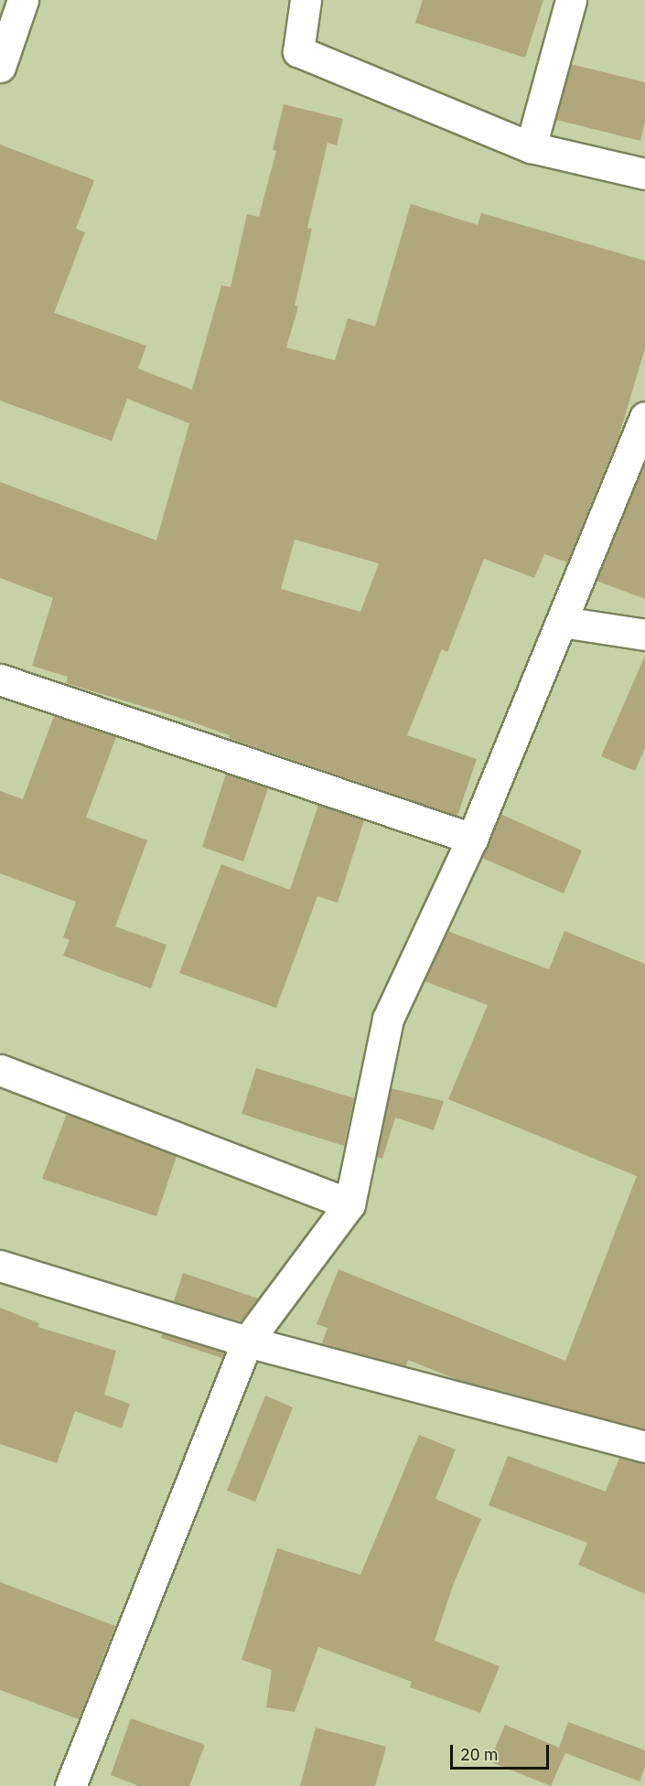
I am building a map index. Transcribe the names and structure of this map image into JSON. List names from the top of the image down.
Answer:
{
  "scale_bar": "20 m"
}
